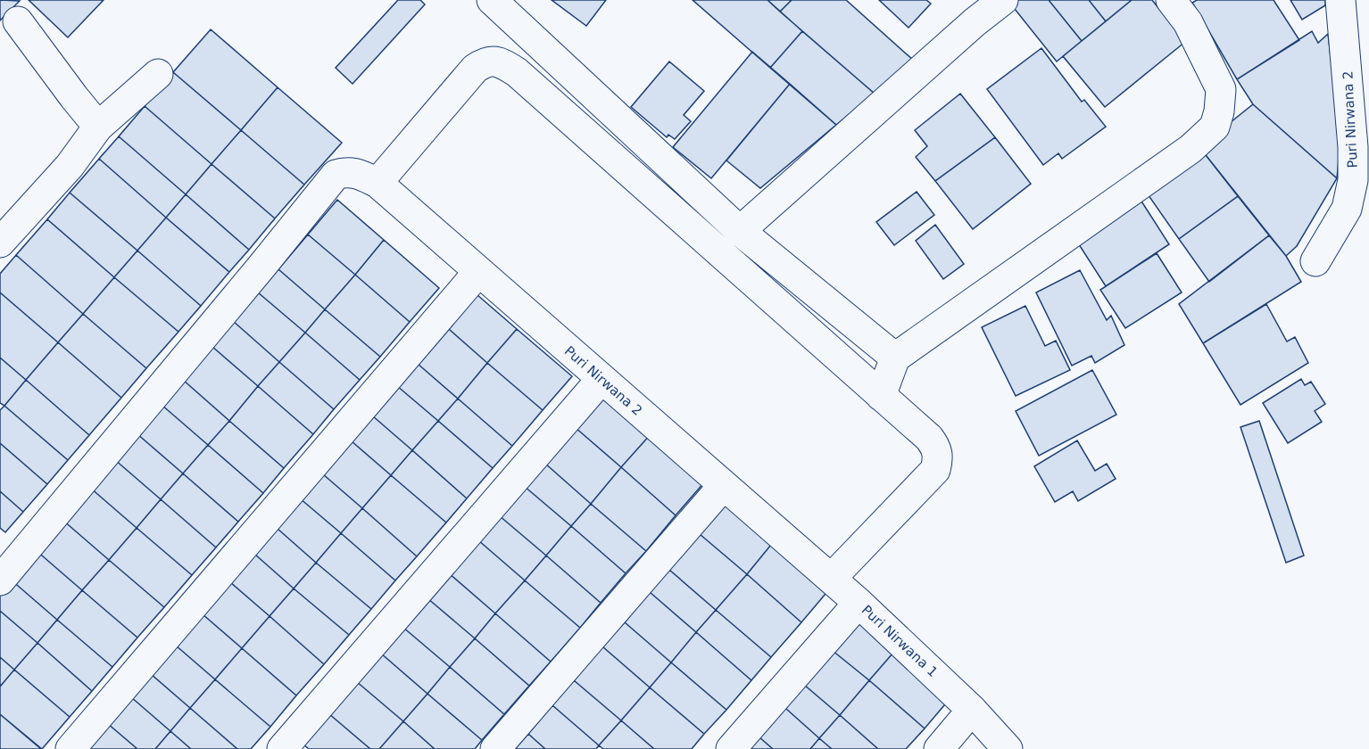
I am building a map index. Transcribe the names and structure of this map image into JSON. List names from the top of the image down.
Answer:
{
  "streets": {
    "street": ["Puri Nirwana 2", "Puri Nirwana 1"]
  },
  "crossings": [
    ["Puri Nirwana 2", "Puri Nirwana 1"]
  ]
}
